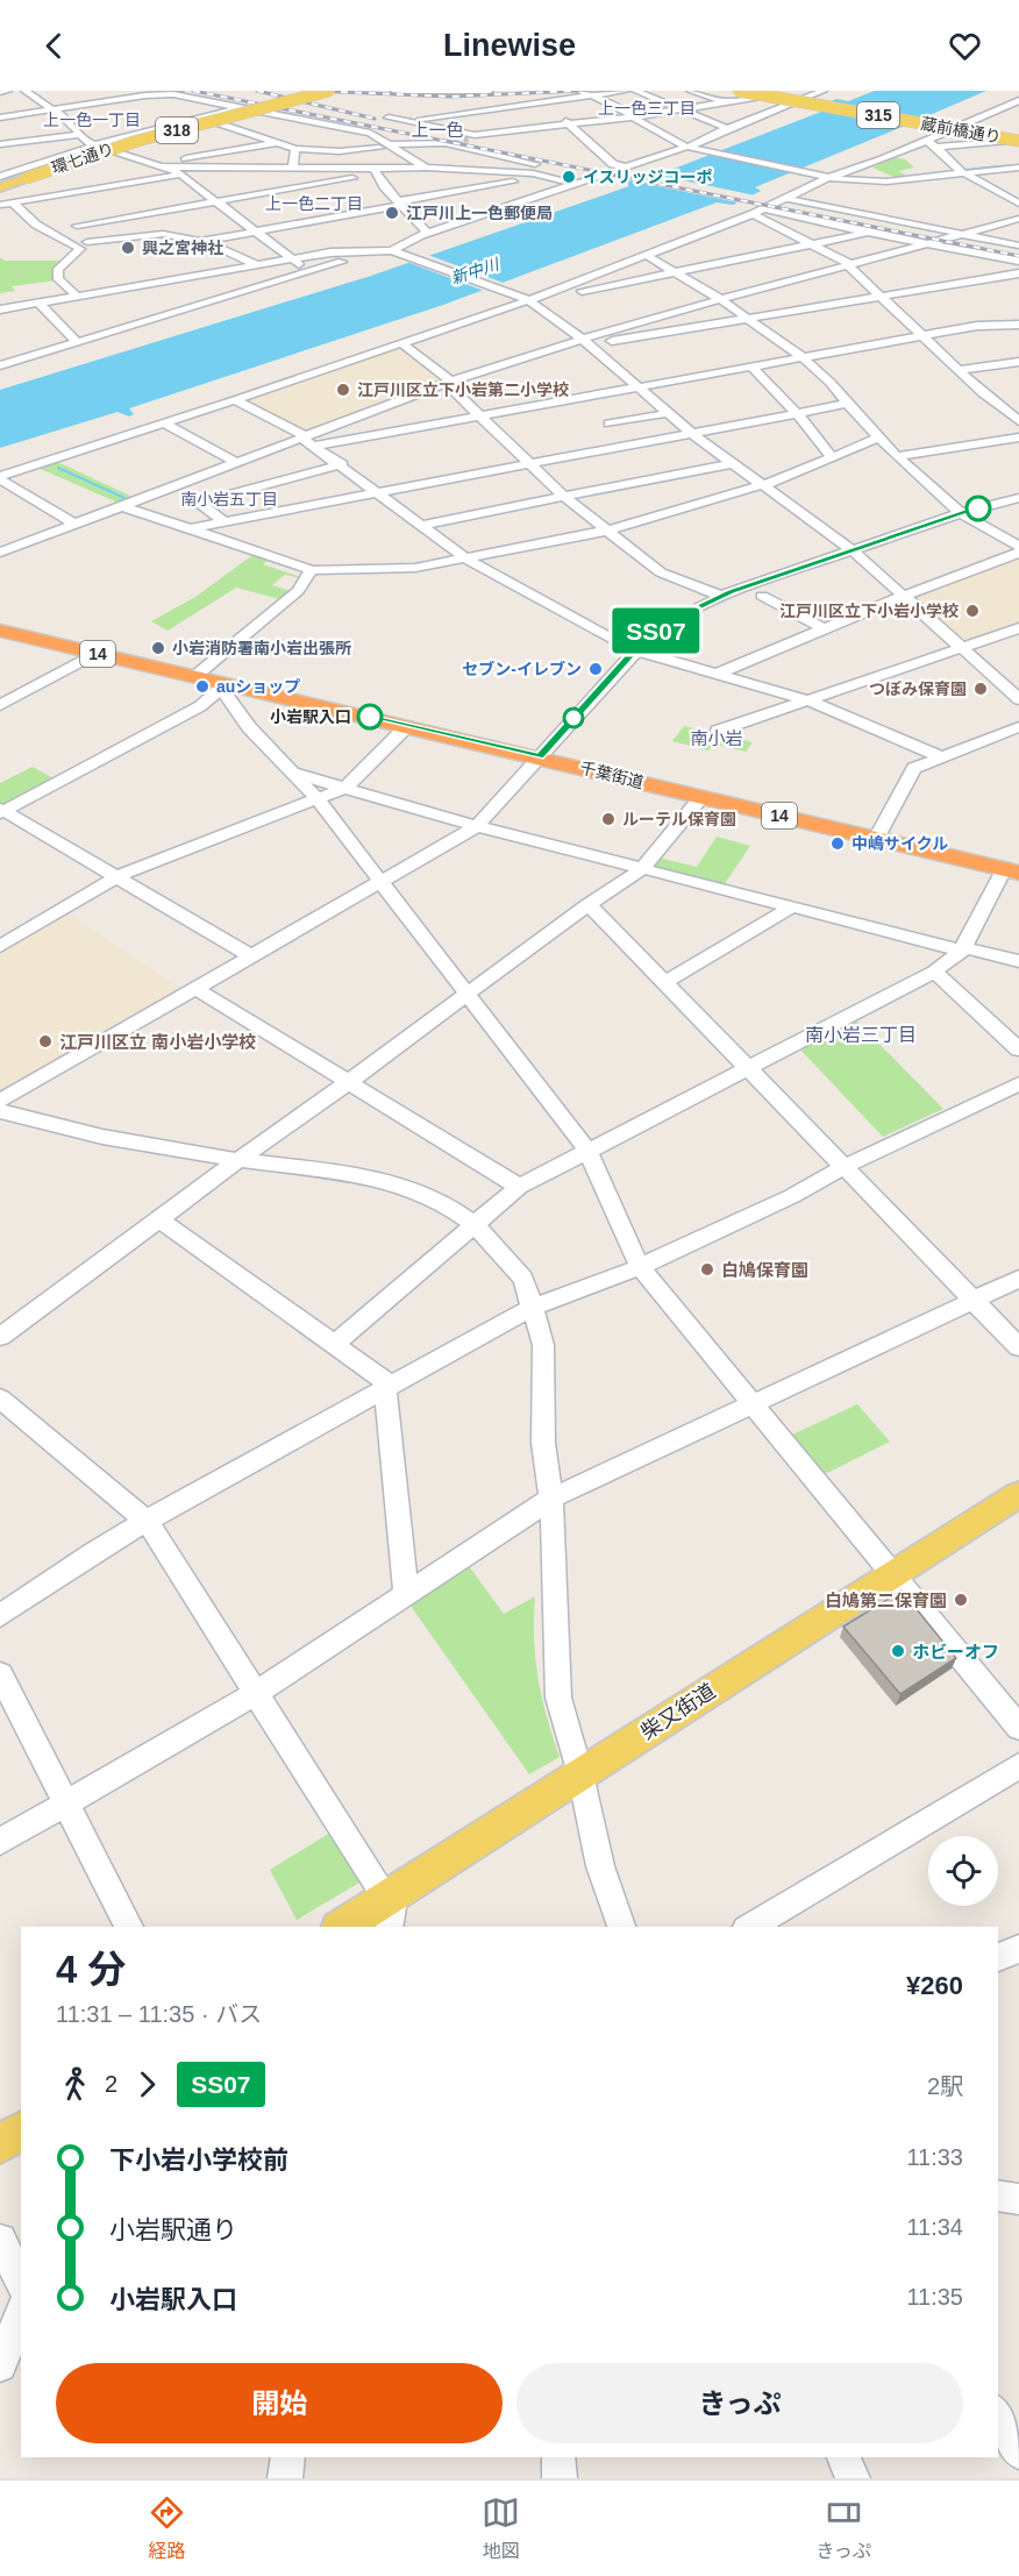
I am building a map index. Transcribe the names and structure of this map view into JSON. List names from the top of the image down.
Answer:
{
  "streets": {
    "highway": ["14", "千葉街道"],
    "main road": [
      "315",
      "318",
      "蔵前橋通り",
      "環七通り",
      "柴又街道"
    ]
  },
  "districts": [
    "上一色三丁目",
    "上一色一丁目",
    "上一色",
    "上一色二丁目",
    "南小岩五丁目",
    "南小岩",
    "南小岩三丁目"
  ],
  "water": ["新中川"],
  "places": [
    "イスリッジコーポ",
    "江戸川上一色郵便局",
    "興之宮神社",
    "江戸川区立下小岩第二小学校",
    "江戸川区立下小岩小学校",
    "小岩消防署南小岩出張所",
    "セブン-イレブン",
    "auショップ",
    "つぼみ保育園",
    "小岩駅入口",
    "ルーテル保育園",
    "中嶋サイクル",
    "江戸川区立 南小岩小学校",
    "白鳩保育園",
    "白鳩第二保育園",
    "ホビーオフ"
  ],
  "lines": ["bus line SS07"],
  "page": {
    "header": "Linewise",
    "on_map": "SS07",
    "heading": ["4 分", "11:31 – 11:35 · バス", "¥260"],
    "legs": ["2", "SS07", "2駅"],
    "list": [
      {
        "name": "下小岩小学校前",
        "value": "11:33"
      },
      {
        "name": "小岩駅通り",
        "value": "11:34"
      },
      {
        "name": "小岩駅入口",
        "value": "11:35"
      }
    ],
    "buttons": ["開始", "きっぷ"],
    "tabs": ["経路", "地図", "きっぷ"]
  }
}
